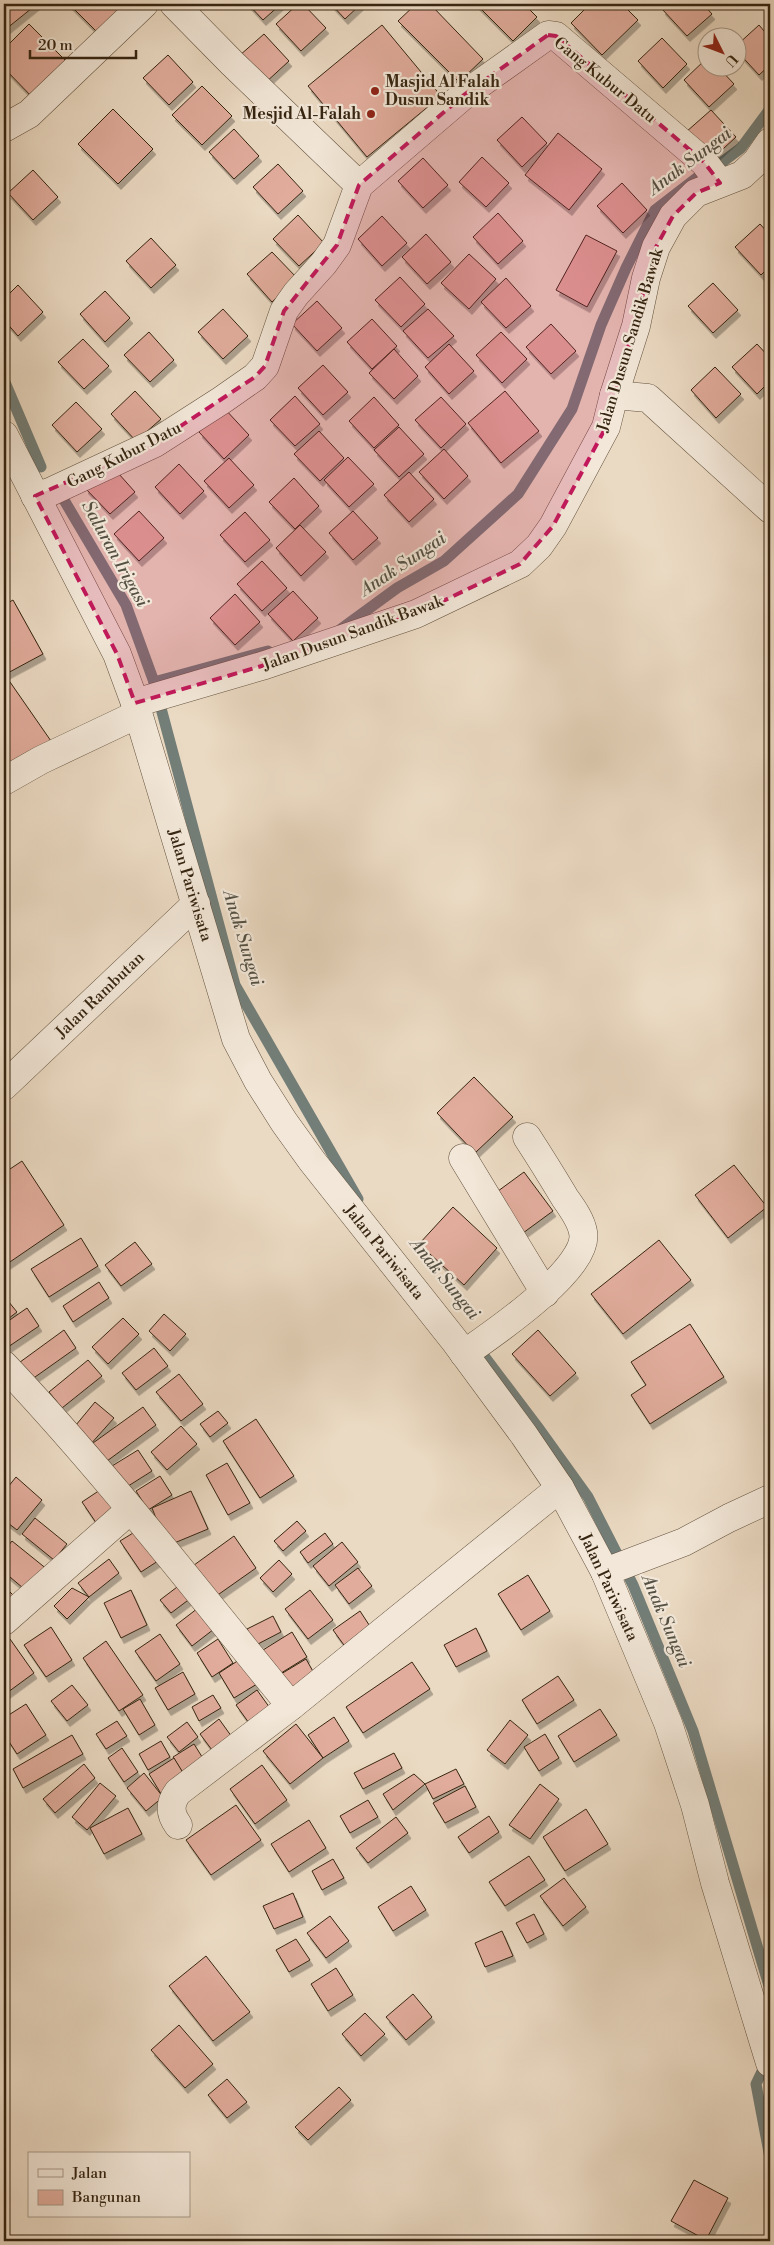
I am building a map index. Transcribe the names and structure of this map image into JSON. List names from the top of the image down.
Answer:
{
  "streets": {
    "street": [
      "Gang Kubur Datu",
      "Jalan Dusun Sandik Bawak",
      "Jalan Pariwisata",
      "Jalan Rambutan"
    ]
  },
  "crossings": [
    ["Gang Kubur Datu", "Jalan Dusun Sandik Bawak"],
    ["Gang Kubur Datu", "Jalan Pariwisata"],
    ["Jalan Dusun Sandik Bawak", "Jalan Pariwisata"],
    ["Jalan Pariwisata", "Jalan Rambutan"]
  ],
  "water": ["Anak Sungai", "Saluran Irigasi"],
  "places": ["Masjid Al Falah Dusun Sandik", "Mesjid Al-Falah"],
  "legend": ["Jalan", "Bangunan"],
  "scale_bar": "20 m",
  "north": "bottom right"
}
